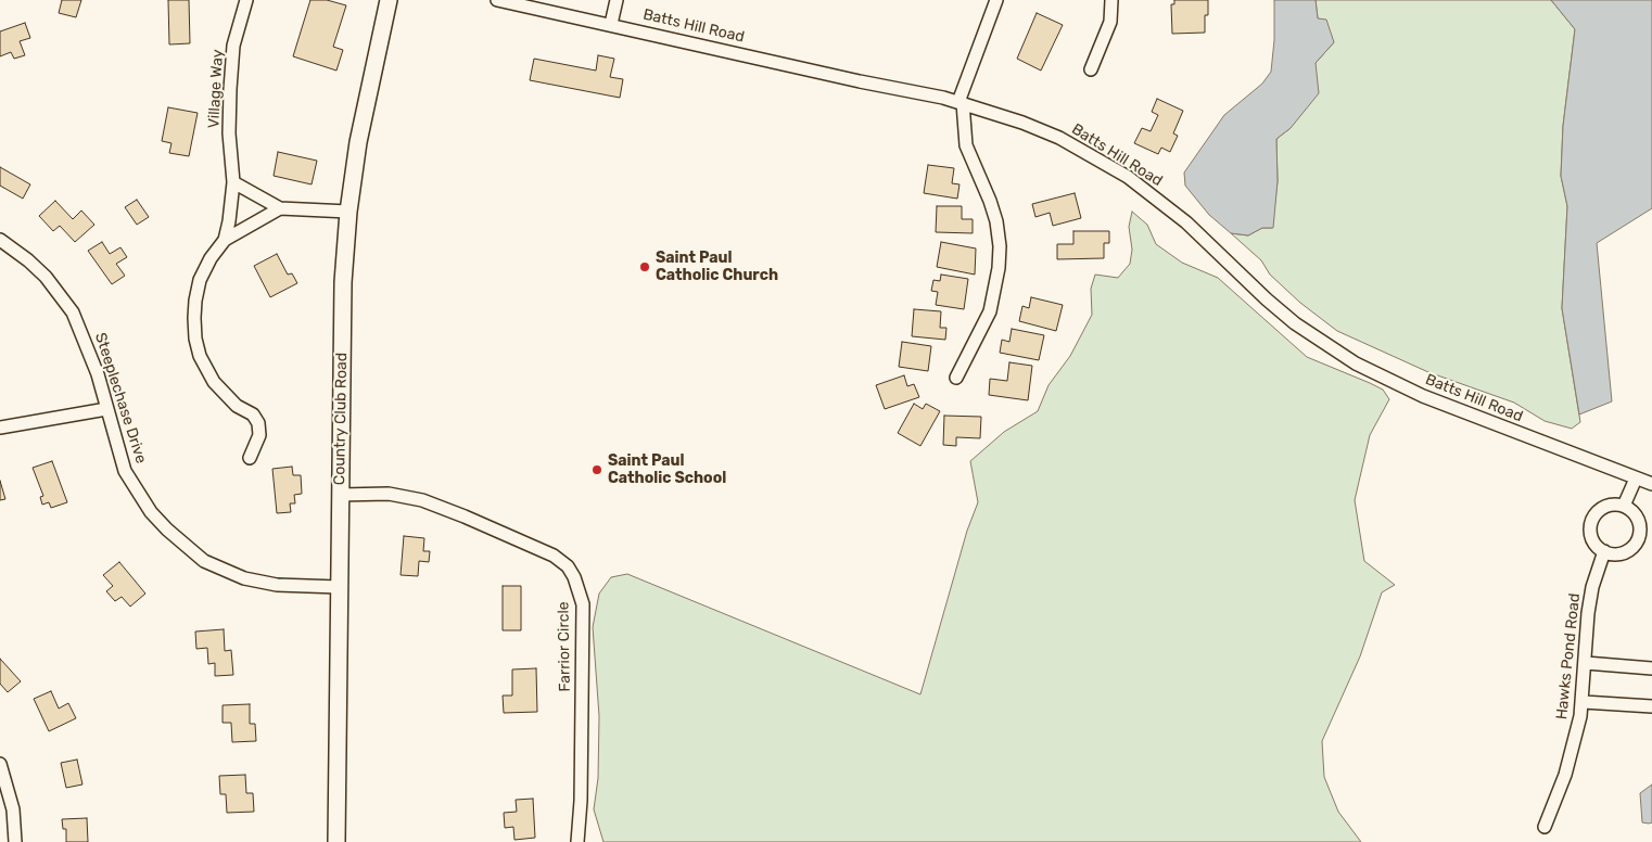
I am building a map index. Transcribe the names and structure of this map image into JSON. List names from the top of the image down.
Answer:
{
  "streets": {
    "street": [
      "Batts Hill Road",
      "Village Way",
      "Steeplechase Drive",
      "Country Club Road",
      "Farrior Circle",
      "Hawks Pond Road"
    ]
  },
  "crossings": [
    ["Steeplechase Drive", "Country Club Road"],
    ["Country Club Road", "Farrior Circle"]
  ],
  "places": ["Saint Paul Catholic Church", "Saint Paul Catholic School"]
}
